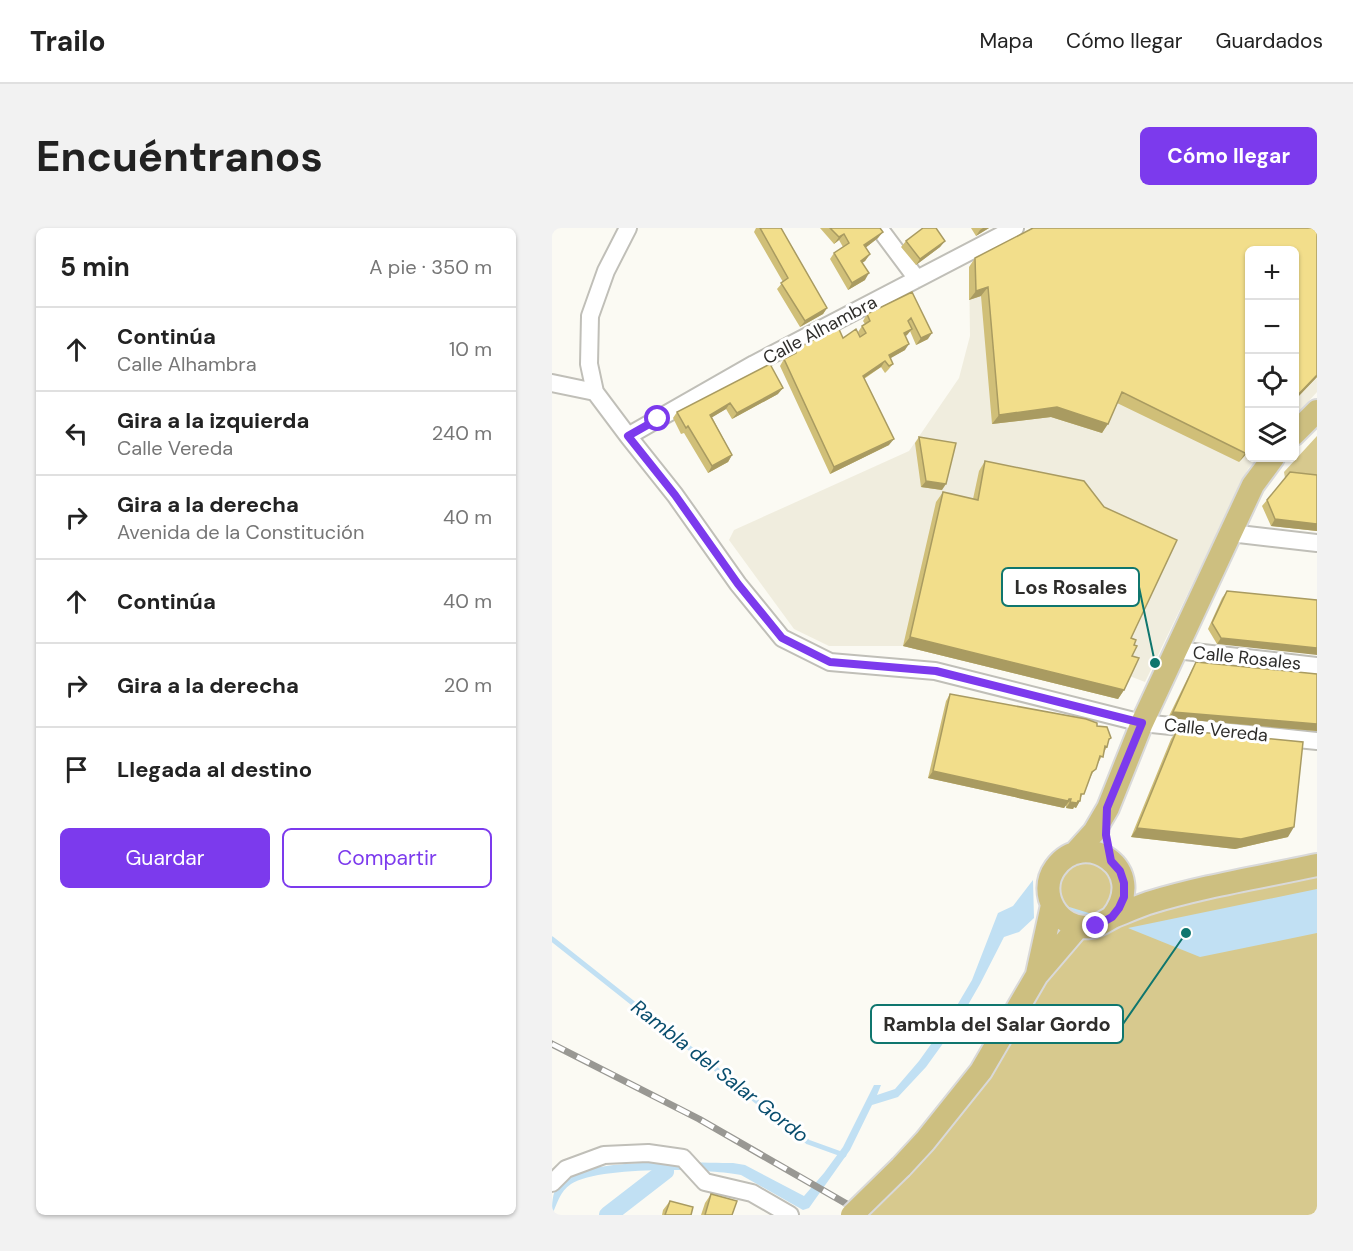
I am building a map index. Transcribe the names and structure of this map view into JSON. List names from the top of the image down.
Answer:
{
  "streets": {
    "street": ["Calle Alhambra", "Calle Rosales", "Calle Vereda"]
  },
  "crossings": [
    ["Calle Alhambra", "Calle Vereda"]
  ],
  "water": ["Rambla del Salar Gordo"],
  "places": ["Los Rosales", "Rambla del Salar Gordo"],
  "page": {
    "header": "Trailo",
    "nav": ["Mapa", "Cómo llegar", "Guardados"],
    "buttons": [
      "Cómo llegar",
      ["Guardar", "Compartir"]
    ],
    "title": "Encuéntranos",
    "heading": ["5 min", "A pie · 350 m"],
    "map_buttons": ["+", "−"],
    "list": [
      ["Continúa", "Calle Alhambra", "10 m"],
      ["Gira a la izquierda", "Calle Vereda", "240 m"],
      ["Gira a la derecha", "Avenida de la Constitución", "40 m"],
      ["Continúa", "40 m"],
      ["Gira a la derecha", "20 m"],
      "Llegada al destino"
    ]
  }
}
